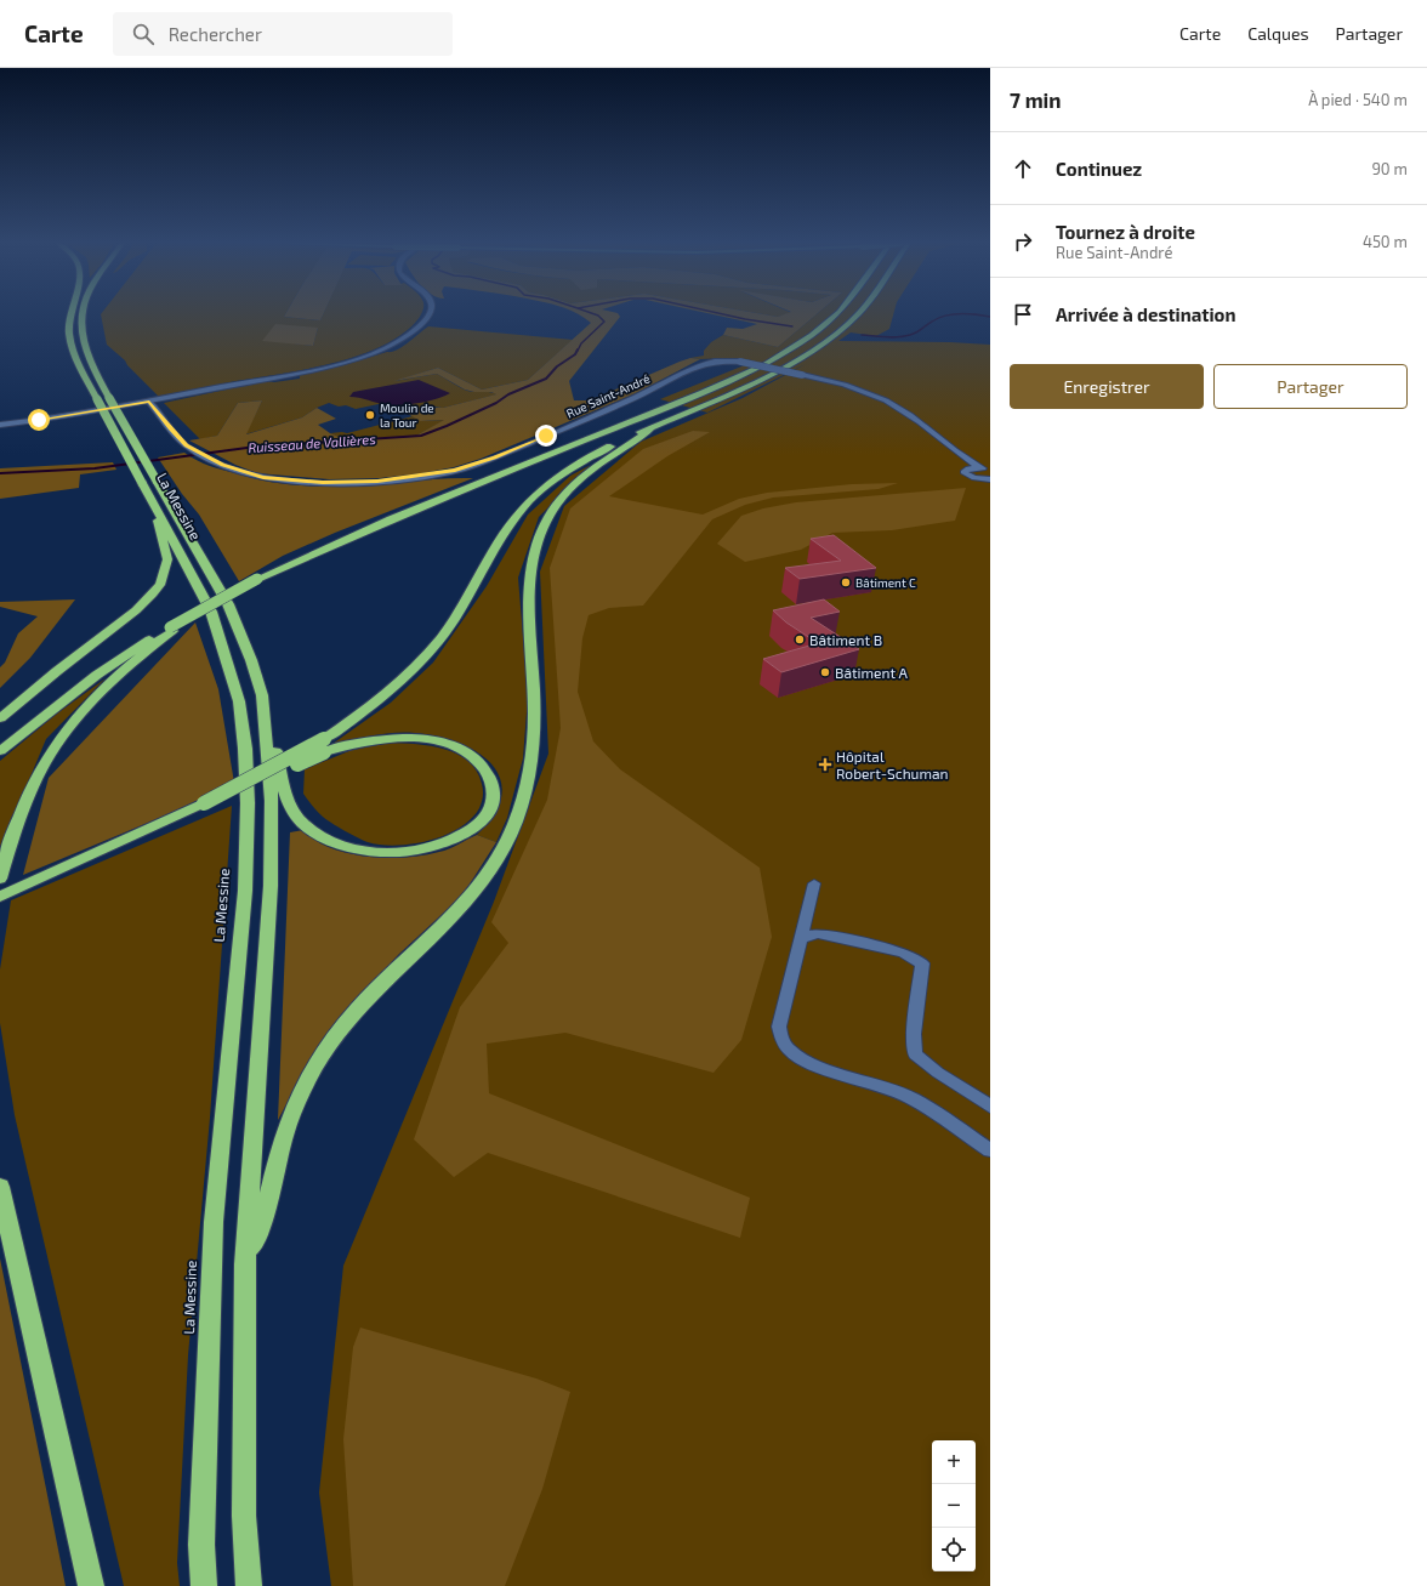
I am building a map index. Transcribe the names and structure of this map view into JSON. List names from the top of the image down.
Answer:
{
  "streets": {
    "highway": ["La Messine"],
    "street": ["Rue Saint-André"]
  },
  "water": ["Ruisseau de Vallières"],
  "places": {
    "other": [
      "Moulin de la Tour",
      "Bâtiment C",
      "Bâtiment B",
      "Bâtiment A"
    ],
    "health": ["Hôpital Robert-Schuman"]
  },
  "page": {
    "header": "Carte",
    "search": "Rechercher",
    "nav": ["Carte", "Calques", "Partager"],
    "heading": ["7 min", "À pied · 540 m"],
    "list": [
      ["Continuez", "90 m"],
      ["Tournez à droite", "Rue Saint-André", "450 m"],
      "Arrivée à destination"
    ],
    "buttons": ["Enregistrer", "Partager"],
    "map_buttons": ["+", "−"]
  }
}
